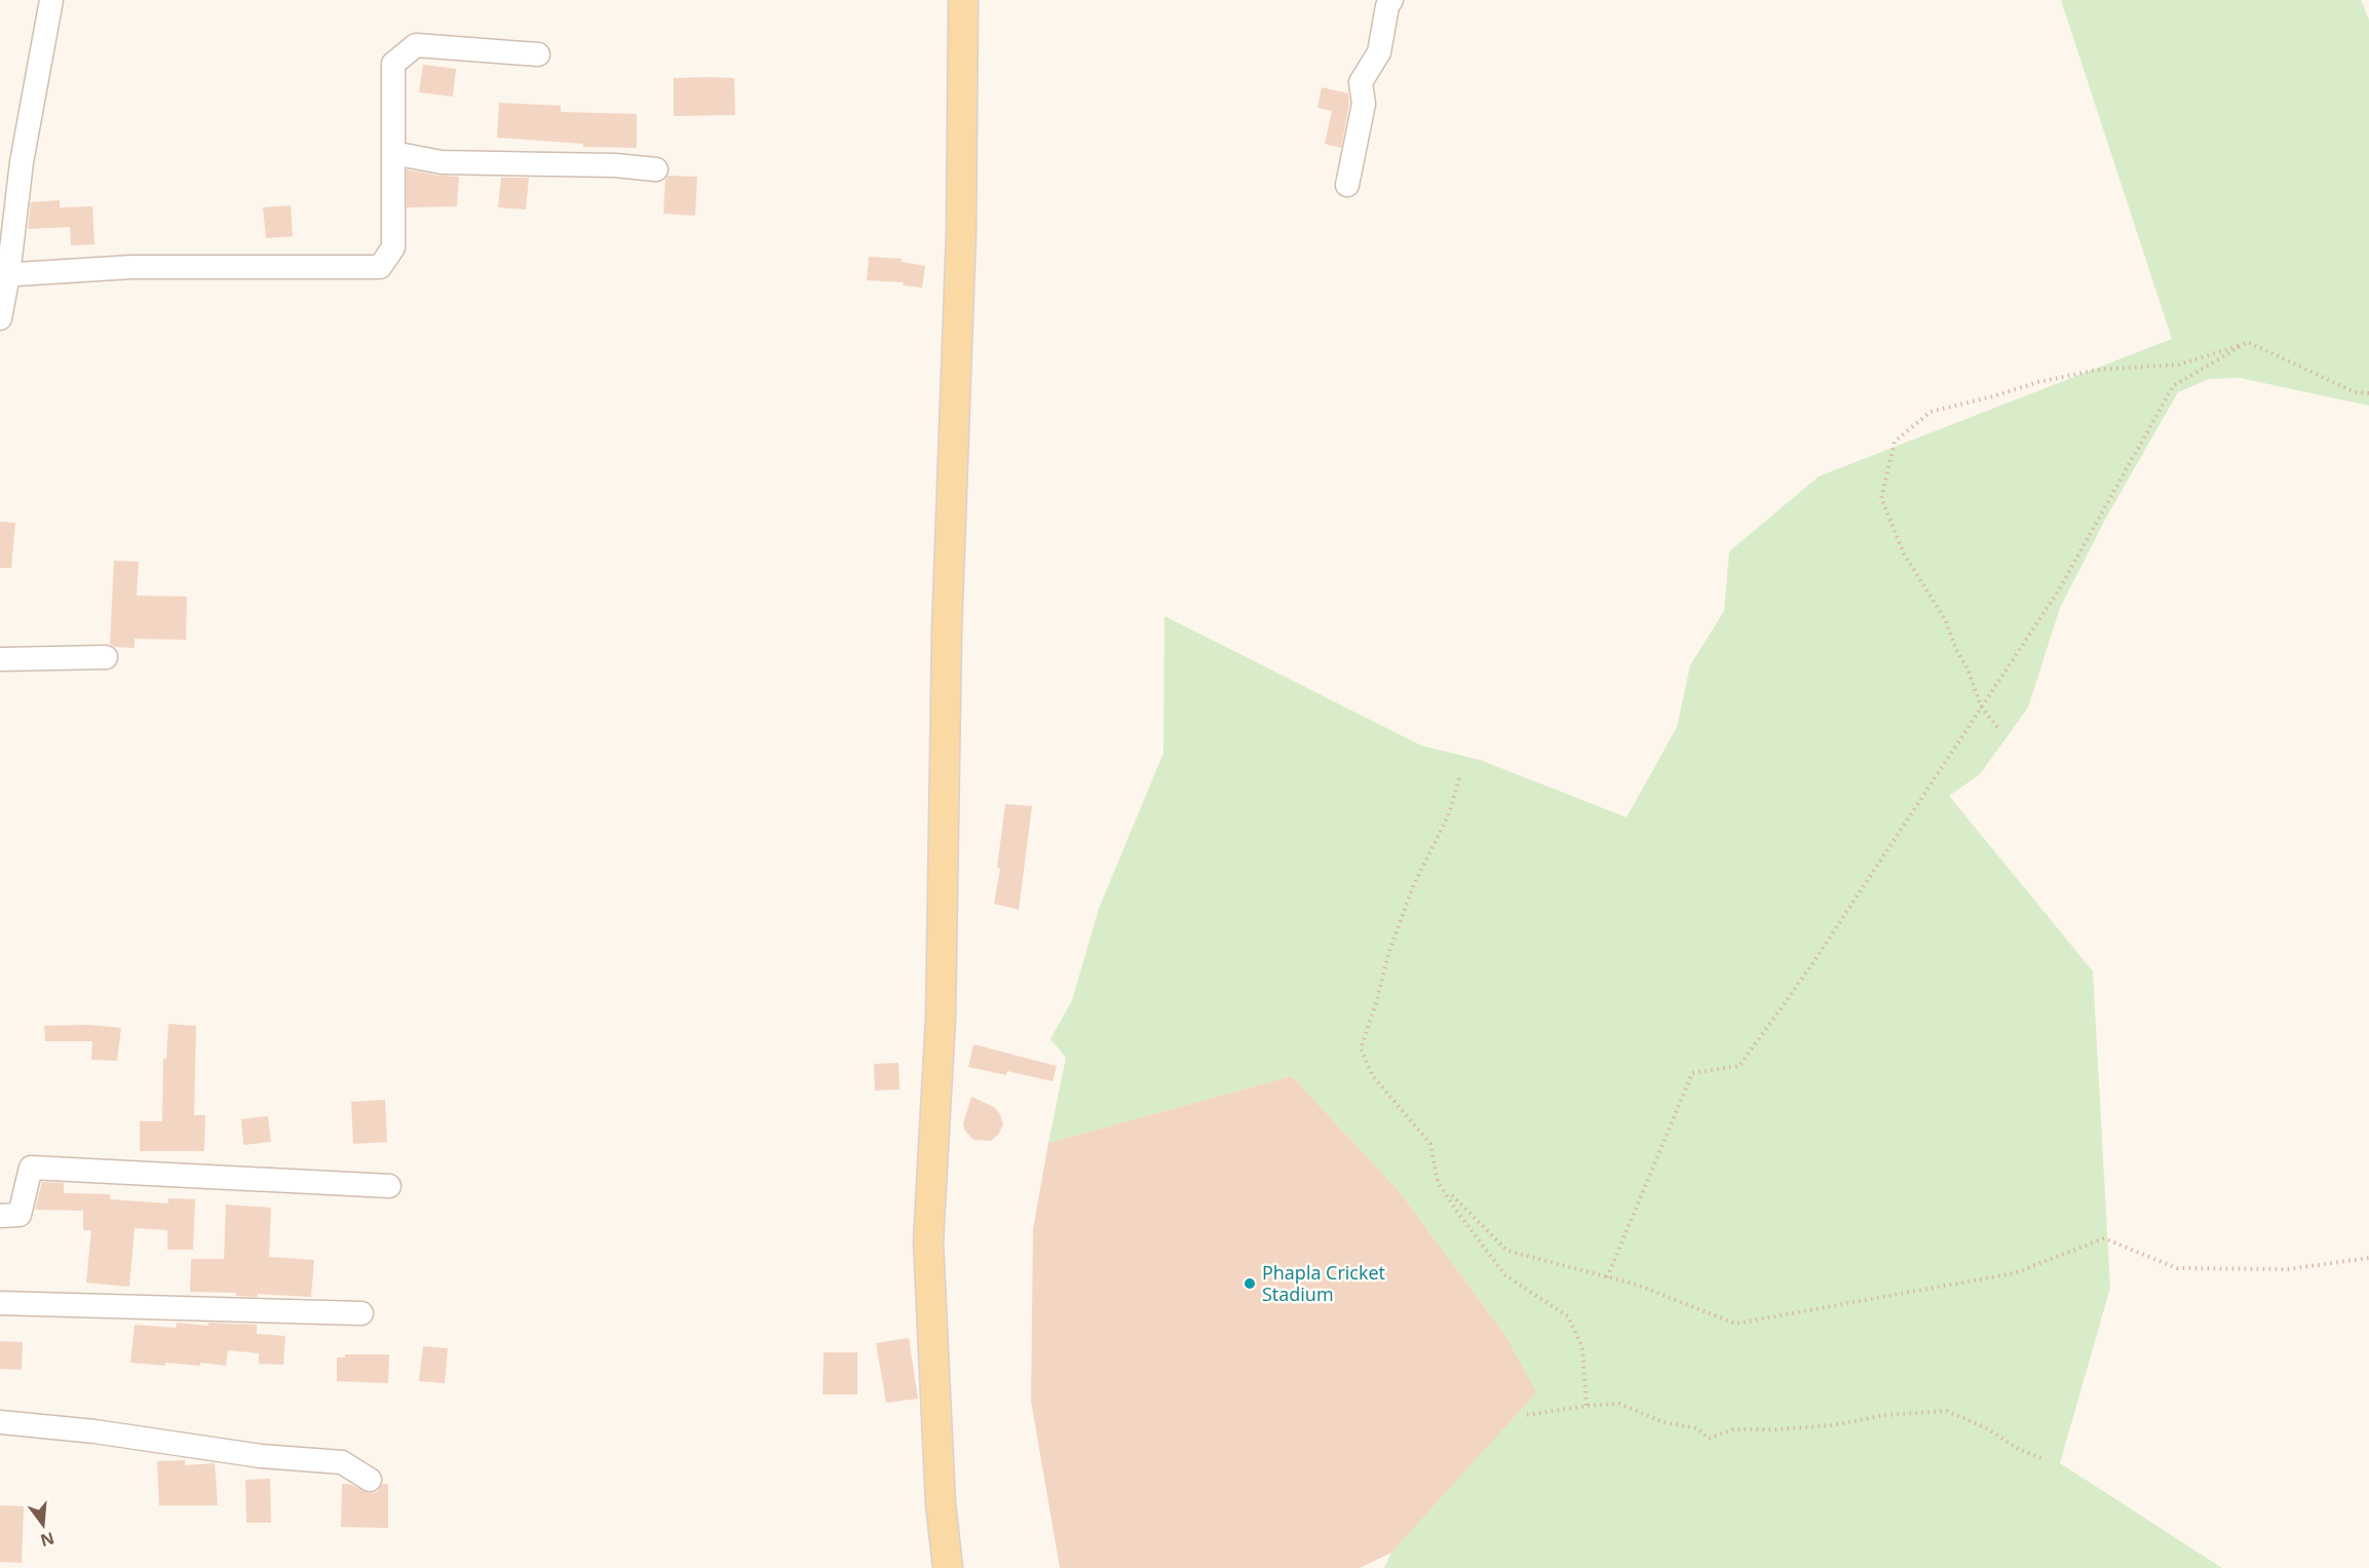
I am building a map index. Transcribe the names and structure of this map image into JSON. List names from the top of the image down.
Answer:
{
  "places": ["Phapla Cricket Stadium"],
  "north": "bottom"
}
